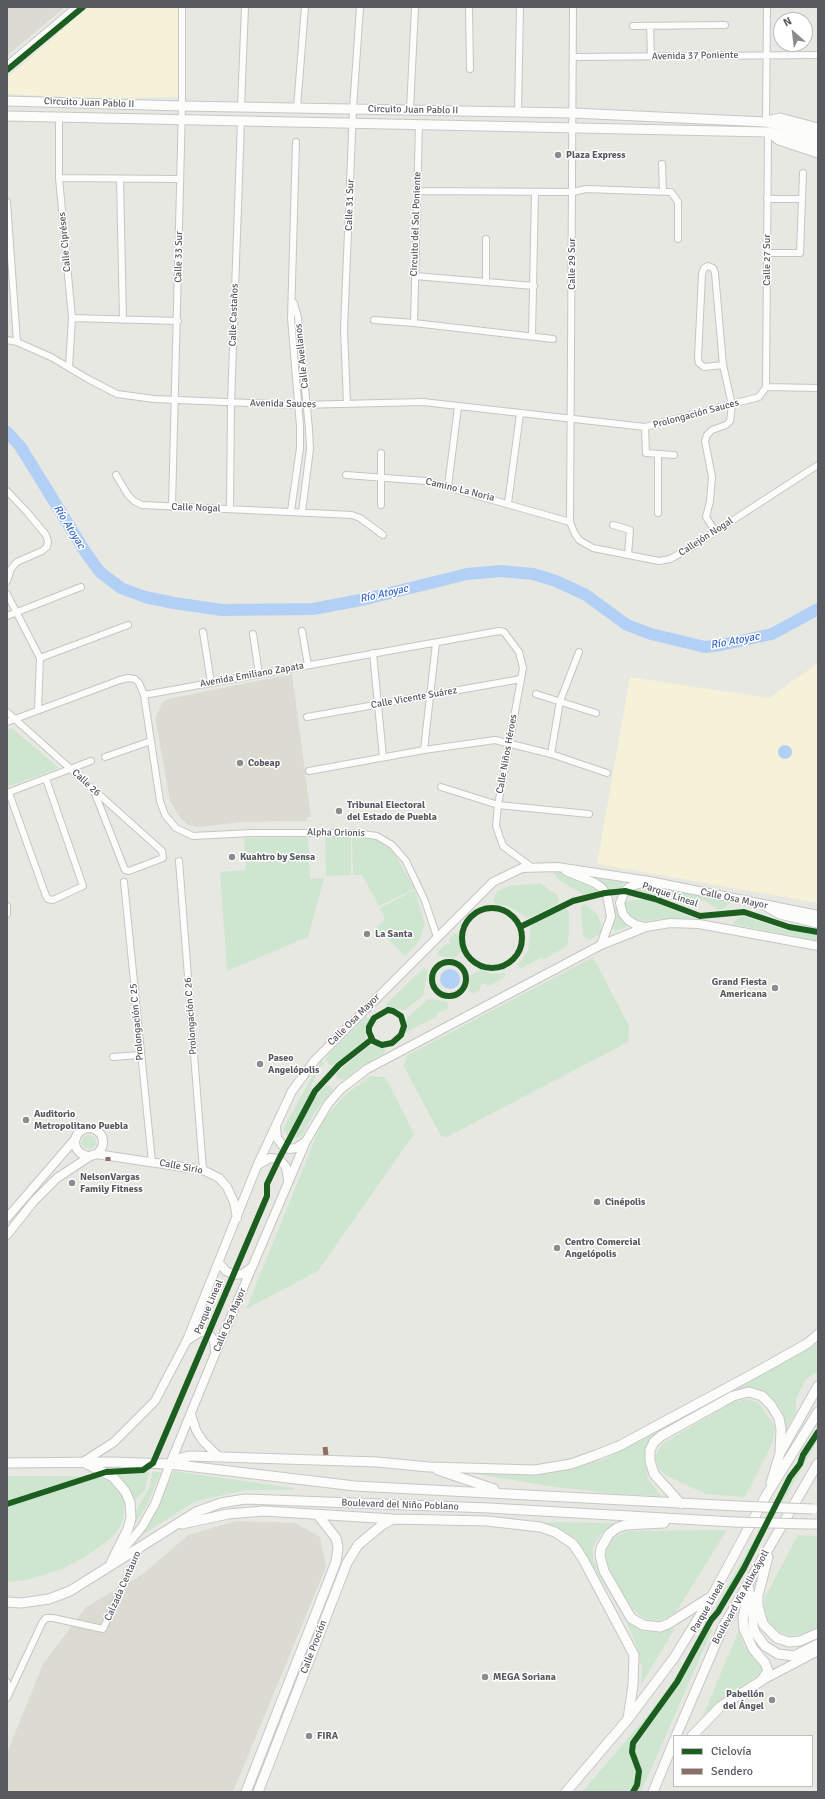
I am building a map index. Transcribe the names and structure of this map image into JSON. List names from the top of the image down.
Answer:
{
  "streets": {
    "main road": [
      "Circuito Juan Pablo II",
      "Boulevard del Niño Poblano",
      "Boulevard Vía Atlixcáyotl",
      "Calle Proción"
    ],
    "street": [
      "Avenida 37 Poniente",
      "Calle 31 Sur",
      "Circuito del Sol Poniente",
      "Calle Cipréses",
      "Calle 33 Sur",
      "Calle 27 Sur",
      "Calle 29 Sur",
      "Calle Castaños",
      "Calle Avellanos",
      "Avenida Sauces",
      "Prolongación Sauces",
      "Camino La Noria",
      "Calle Nogal",
      "Callejón Nogal",
      "Avenida Emiliano Zapata",
      "Calle Vicente Suárez",
      "Calle Niños Héroes",
      "Calle 26",
      "Alpha Orionis",
      "Calle Osa Mayor",
      "Prolongación C 26",
      "Prolongación C 25",
      "Calle Sirio",
      "Calzada Centauro"
    ],
    "cycle path": ["Parque Lineal"]
  },
  "crossings": [
    ["Avenida 37 Poniente", "Calle 29 Sur"],
    ["Circuito Juan Pablo II", "Calle 31 Sur"],
    ["Circuito Juan Pablo II", "Circuito del Sol Poniente"],
    ["Circuito Juan Pablo II", "Calle Cipréses"],
    ["Circuito Juan Pablo II", "Calle 33 Sur"],
    ["Circuito Juan Pablo II", "Calle 27 Sur"],
    ["Circuito Juan Pablo II", "Calle 29 Sur"],
    ["Circuito Juan Pablo II", "Calle Castaños"],
    ["Calle 31 Sur", "Avenida Sauces"],
    ["Calle Cipréses", "Avenida Sauces"],
    ["Calle 33 Sur", "Avenida Sauces"],
    ["Calle 33 Sur", "Calle Nogal"],
    ["Calle 27 Sur", "Prolongación Sauces"],
    ["Calle 29 Sur", "Avenida Sauces"],
    ["Calle 29 Sur", "Prolongación Sauces"],
    ["Calle 29 Sur", "Camino La Noria"],
    ["Calle 29 Sur", "Callejón Nogal"],
    ["Calle Castaños", "Avenida Sauces"],
    ["Calle Castaños", "Calle Nogal"],
    ["Calle Avellanos", "Avenida Sauces"],
    ["Calle Avellanos", "Calle Nogal"],
    ["Avenida Sauces", "Prolongación Sauces"],
    ["Camino La Noria", "Callejón Nogal"],
    ["Avenida Emiliano Zapata", "Calle Niños Héroes"],
    ["Calle Vicente Suárez", "Calle Niños Héroes"],
    ["Calle Niños Héroes", "Calle Osa Mayor"],
    ["Alpha Orionis", "Calle Osa Mayor"],
    ["Calle Osa Mayor", "Calle Sirio"],
    ["Calle Osa Mayor", "Boulevard del Niño Poblano"],
    ["Prolongación C 26", "Calle Sirio"],
    ["Prolongación C 25", "Calle Sirio"],
    ["Boulevard del Niño Poblano", "Calzada Centauro"]
  ],
  "water": ["Río Atoyac"],
  "places": [
    "Plaza Express",
    "Cobeap",
    "Tribunal Electoral del Estado de Puebla",
    "Kuahtro by Sensa",
    "La Santa",
    "Grand Fiesta Americana",
    "Paseo Angelópolis",
    "Auditorio Metropolitano Puebla",
    "NelsonVargas Family Fitness",
    "Cinépolis",
    "Centro Comercial Angelópolis",
    "MEGA Soriana",
    "Pabellón del Ángel",
    "FIRA"
  ],
  "legend": ["Ciclovía", "Sendero"],
  "north": "top left"
}
